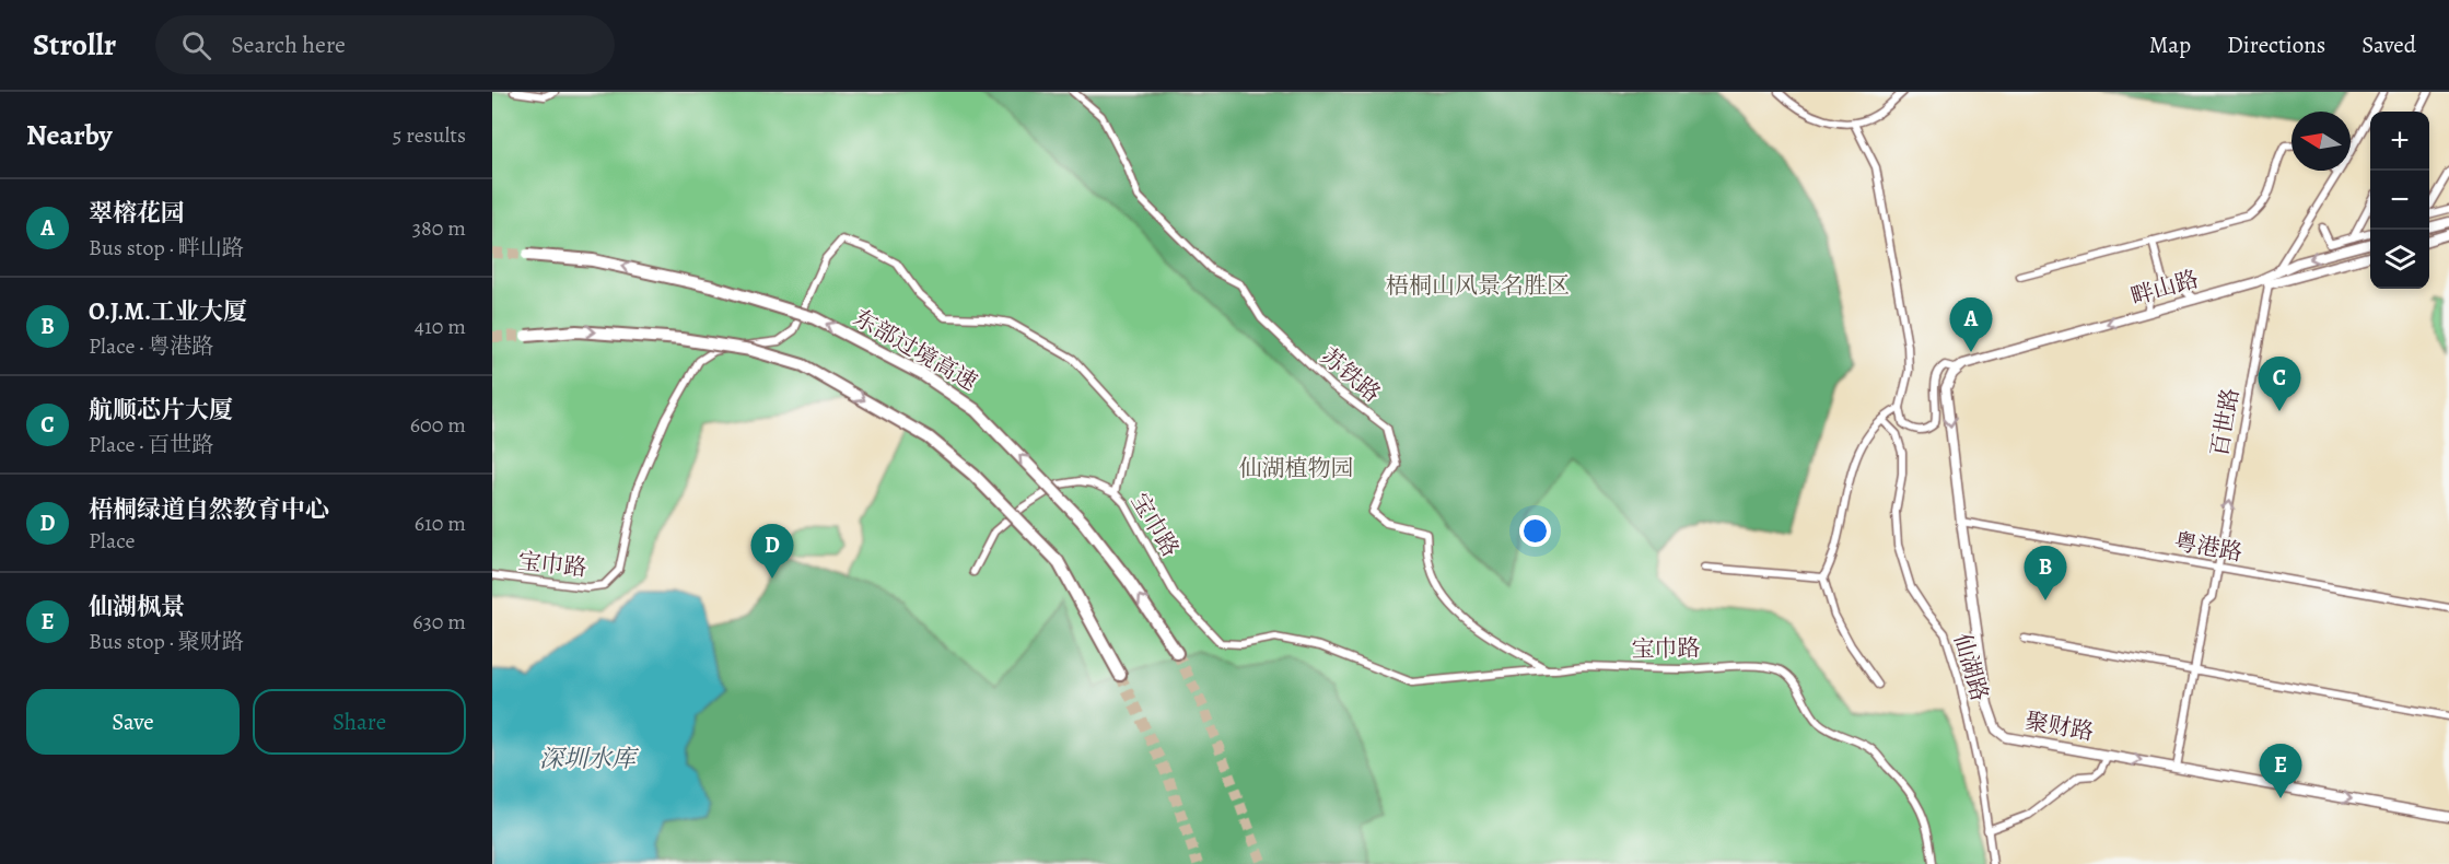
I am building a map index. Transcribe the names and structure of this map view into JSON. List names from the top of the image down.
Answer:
{
  "streets": {
    "highway": ["东部过境高速"],
    "street": [
      "畔山路",
      "苏铁路",
      "百世路",
      "宝巾路",
      "粤港路",
      "仙湖路",
      "聚财路"
    ]
  },
  "crossings": [
    ["畔山路", "聚财路"],
    ["苏铁路", "宝巾路"],
    ["百世路", "粤港路"],
    ["百世路", "聚财路"],
    ["粤港路", "聚财路"]
  ],
  "one_way": ["百世路"],
  "water": ["深圳水库"],
  "parks": ["梧桐山风景名胜区", "仙湖植物园"],
  "north": "left",
  "page": {
    "header": "Strollr",
    "search": "Search here",
    "nav": ["Map", "Directions", "Saved"],
    "heading": ["Nearby", "5 results"],
    "map_buttons": ["+", "−"],
    "list": [
      {
        "mark": "A",
        "name": "翠榕花园",
        "note": "Bus stop · 畔山路",
        "value": "380 m"
      },
      {
        "mark": "B",
        "name": "O.J.M.工业大厦",
        "note": "Place · 粤港路",
        "value": "410 m"
      },
      {
        "mark": "C",
        "name": "航顺芯片大厦",
        "note": "Place · 百世路",
        "value": "600 m"
      },
      {
        "mark": "D",
        "name": "梧桐绿道自然教育中心",
        "note": "Place",
        "value": "610 m"
      },
      {
        "mark": "E",
        "name": "仙湖枫景",
        "note": "Bus stop · 聚财路",
        "value": "630 m"
      }
    ],
    "pins": [
      "A",
      "C",
      "D",
      "B",
      "E"
    ],
    "buttons": ["Save", "Share"]
  }
}
